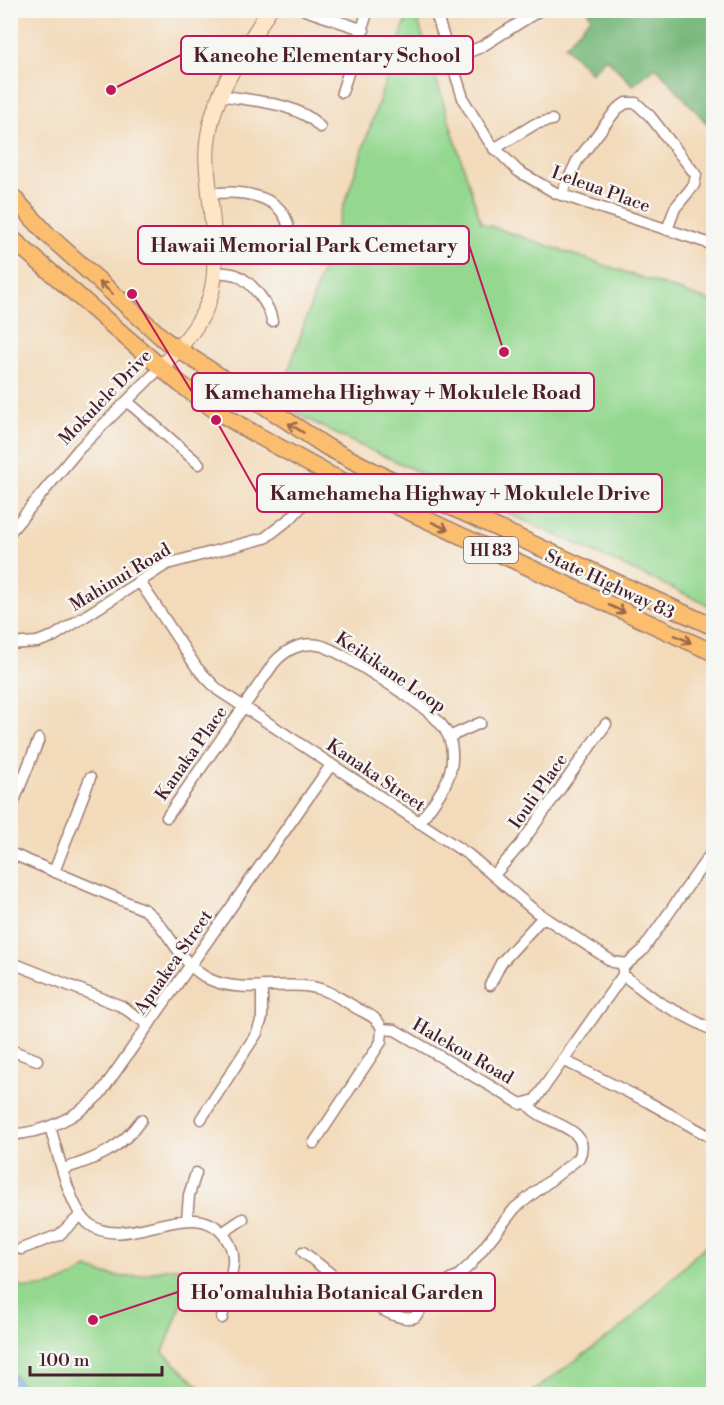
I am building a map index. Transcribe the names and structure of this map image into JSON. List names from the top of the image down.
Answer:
{
  "streets": {
    "main road": ["HI 83", "State Highway 83"],
    "street": [
      "Leleua Place",
      "Mokulele Drive",
      "Mahinui Road",
      "Keikikane Loop",
      "Kanaka Place",
      "Kanaka Street",
      "Iouli Place",
      "Apuakea Street",
      "Halekou Road"
    ]
  },
  "crossings": [
    ["Mokulele Drive", "HI 83"],
    ["Mokulele Drive", "State Highway 83"],
    ["Mahinui Road", "State Highway 83"],
    ["Mahinui Road", "Kanaka Street"],
    ["Keikikane Loop", "Kanaka Place"],
    ["Keikikane Loop", "Kanaka Street"],
    ["Kanaka Place", "Kanaka Street"],
    ["Kanaka Street", "Iouli Place"],
    ["Kanaka Street", "Apuakea Street"],
    ["Kanaka Street", "Halekou Road"],
    ["Apuakea Street", "Halekou Road"]
  ],
  "places": [
    "Kaneohe Elementary School",
    "Kamehameha Highway + Mokulele Road",
    "Hawaii Memorial Park Cemetary",
    "Kamehameha Highway + Mokulele Drive",
    "Ho'omaluhia Botanical Garden"
  ],
  "scale_bar": "100 m"
}
